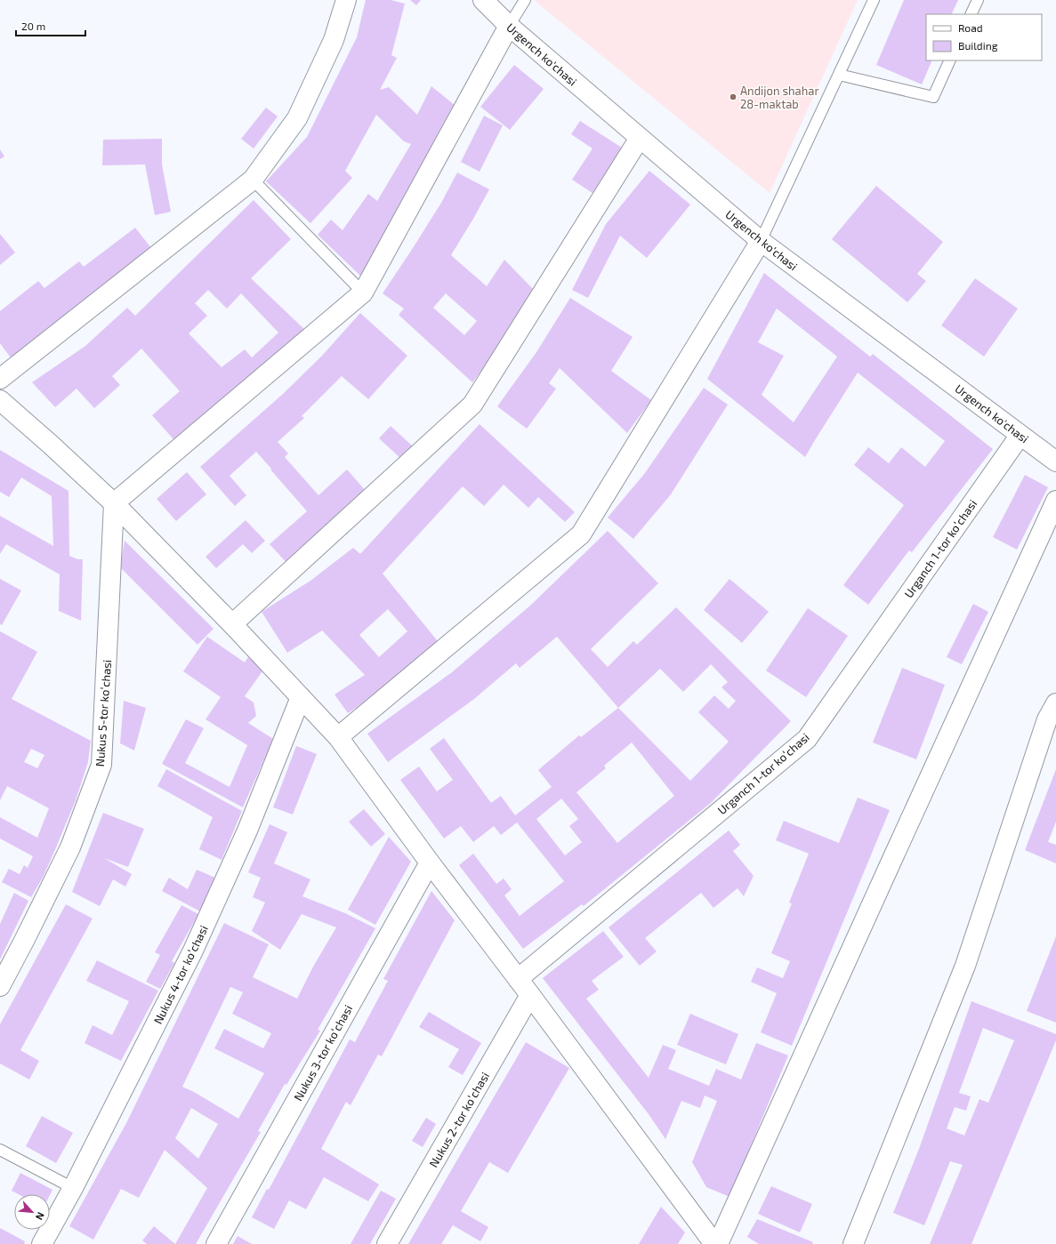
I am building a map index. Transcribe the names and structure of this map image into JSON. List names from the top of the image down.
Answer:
{
  "streets": {
    "street": [
      "Urgench ko'chasi",
      "Urganch 1-tor koʻchasi",
      "Nukus 5-tor koʻchasi",
      "Nukus 4-tor koʻchasi",
      "Nukus 3-tor koʻchasi",
      "Nukus 2-tor koʻchasi"
    ]
  },
  "crossings": [
    ["Urgench ko'chasi", "Urganch 1-tor koʻchasi"]
  ],
  "places": ["Andijon shahar 28-maktab"],
  "legend": ["Road", "Building"],
  "scale_bar": "20 m",
  "north": "bottom right"
}
